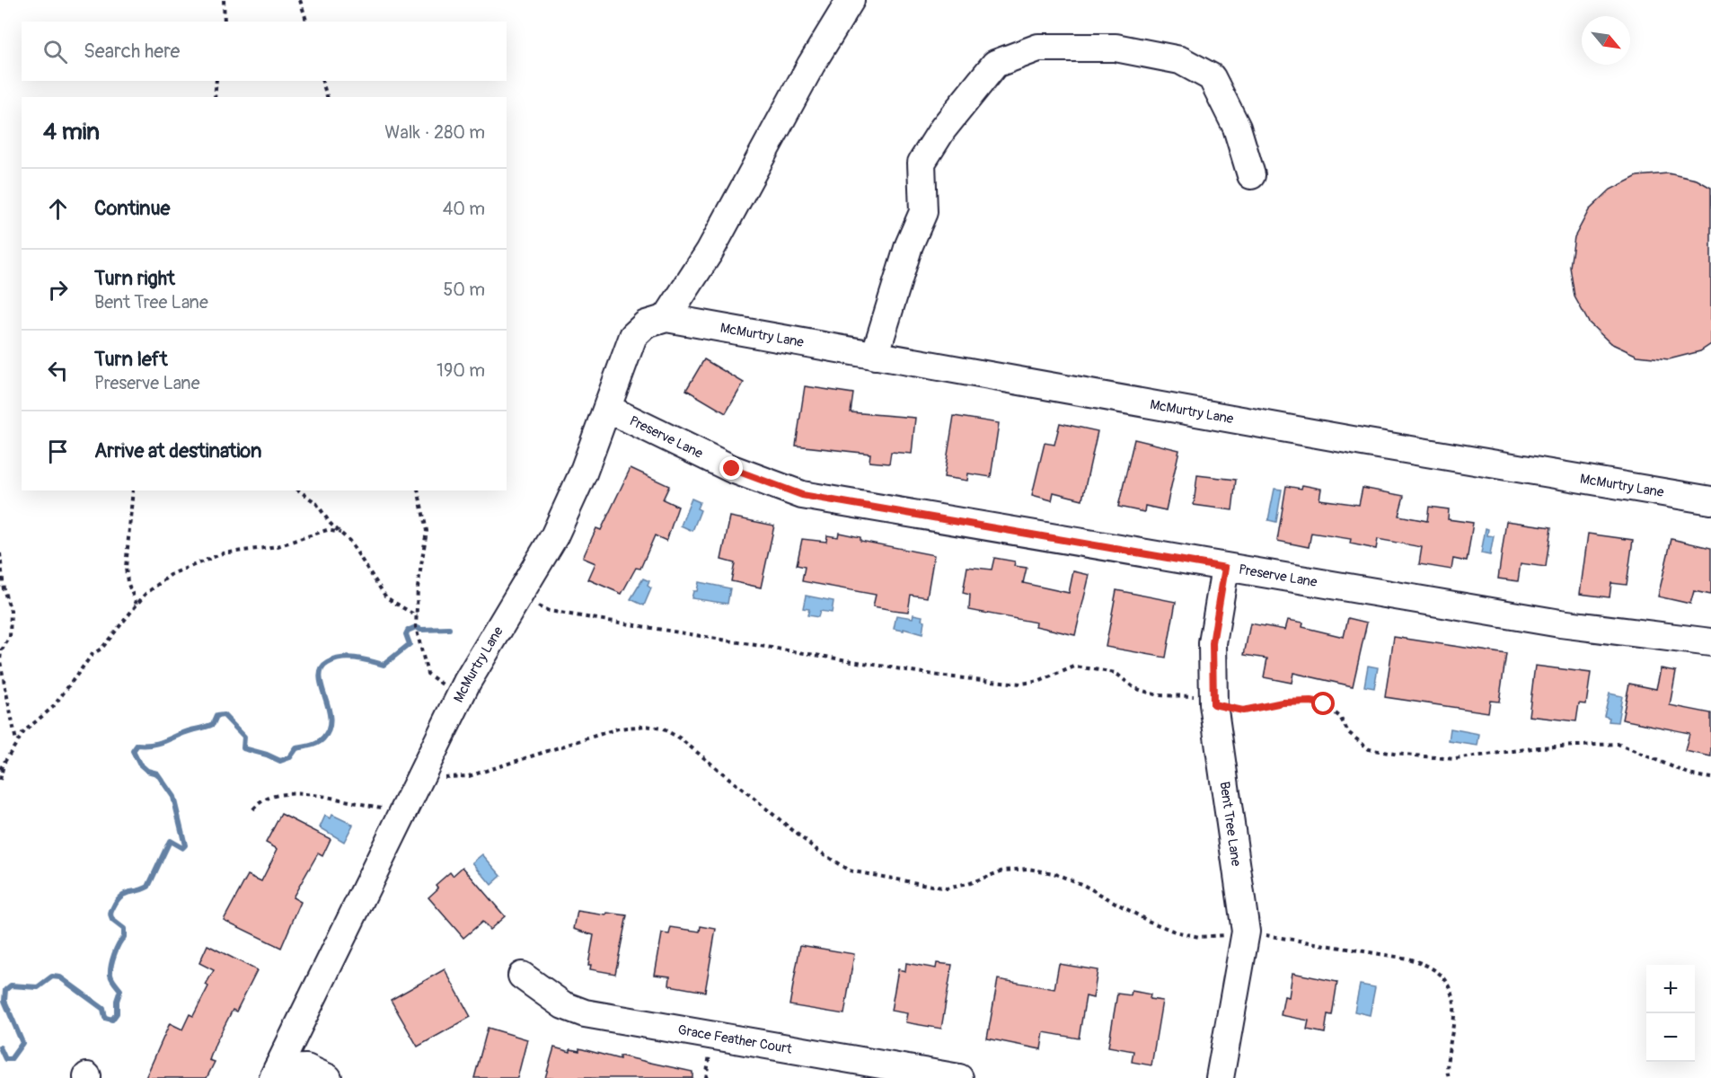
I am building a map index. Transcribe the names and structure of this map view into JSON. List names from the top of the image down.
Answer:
{
  "streets": {
    "street": [
      "McMurtry Lane",
      "Preserve Lane",
      "Bent Tree Lane",
      "Grace Feather Court"
    ]
  },
  "crossings": [
    ["McMurtry Lane", "Preserve Lane"],
    ["Preserve Lane", "Bent Tree Lane"]
  ],
  "north": "bottom right",
  "page": {
    "search": "Search here",
    "heading": ["4 min", "Walk · 280 m"],
    "list": [
      ["Continue", "40 m"],
      ["Turn right", "Bent Tree Lane", "50 m"],
      ["Turn left", "Preserve Lane", "190 m"],
      "Arrive at destination"
    ],
    "map_buttons": ["+", "−"]
  }
}
